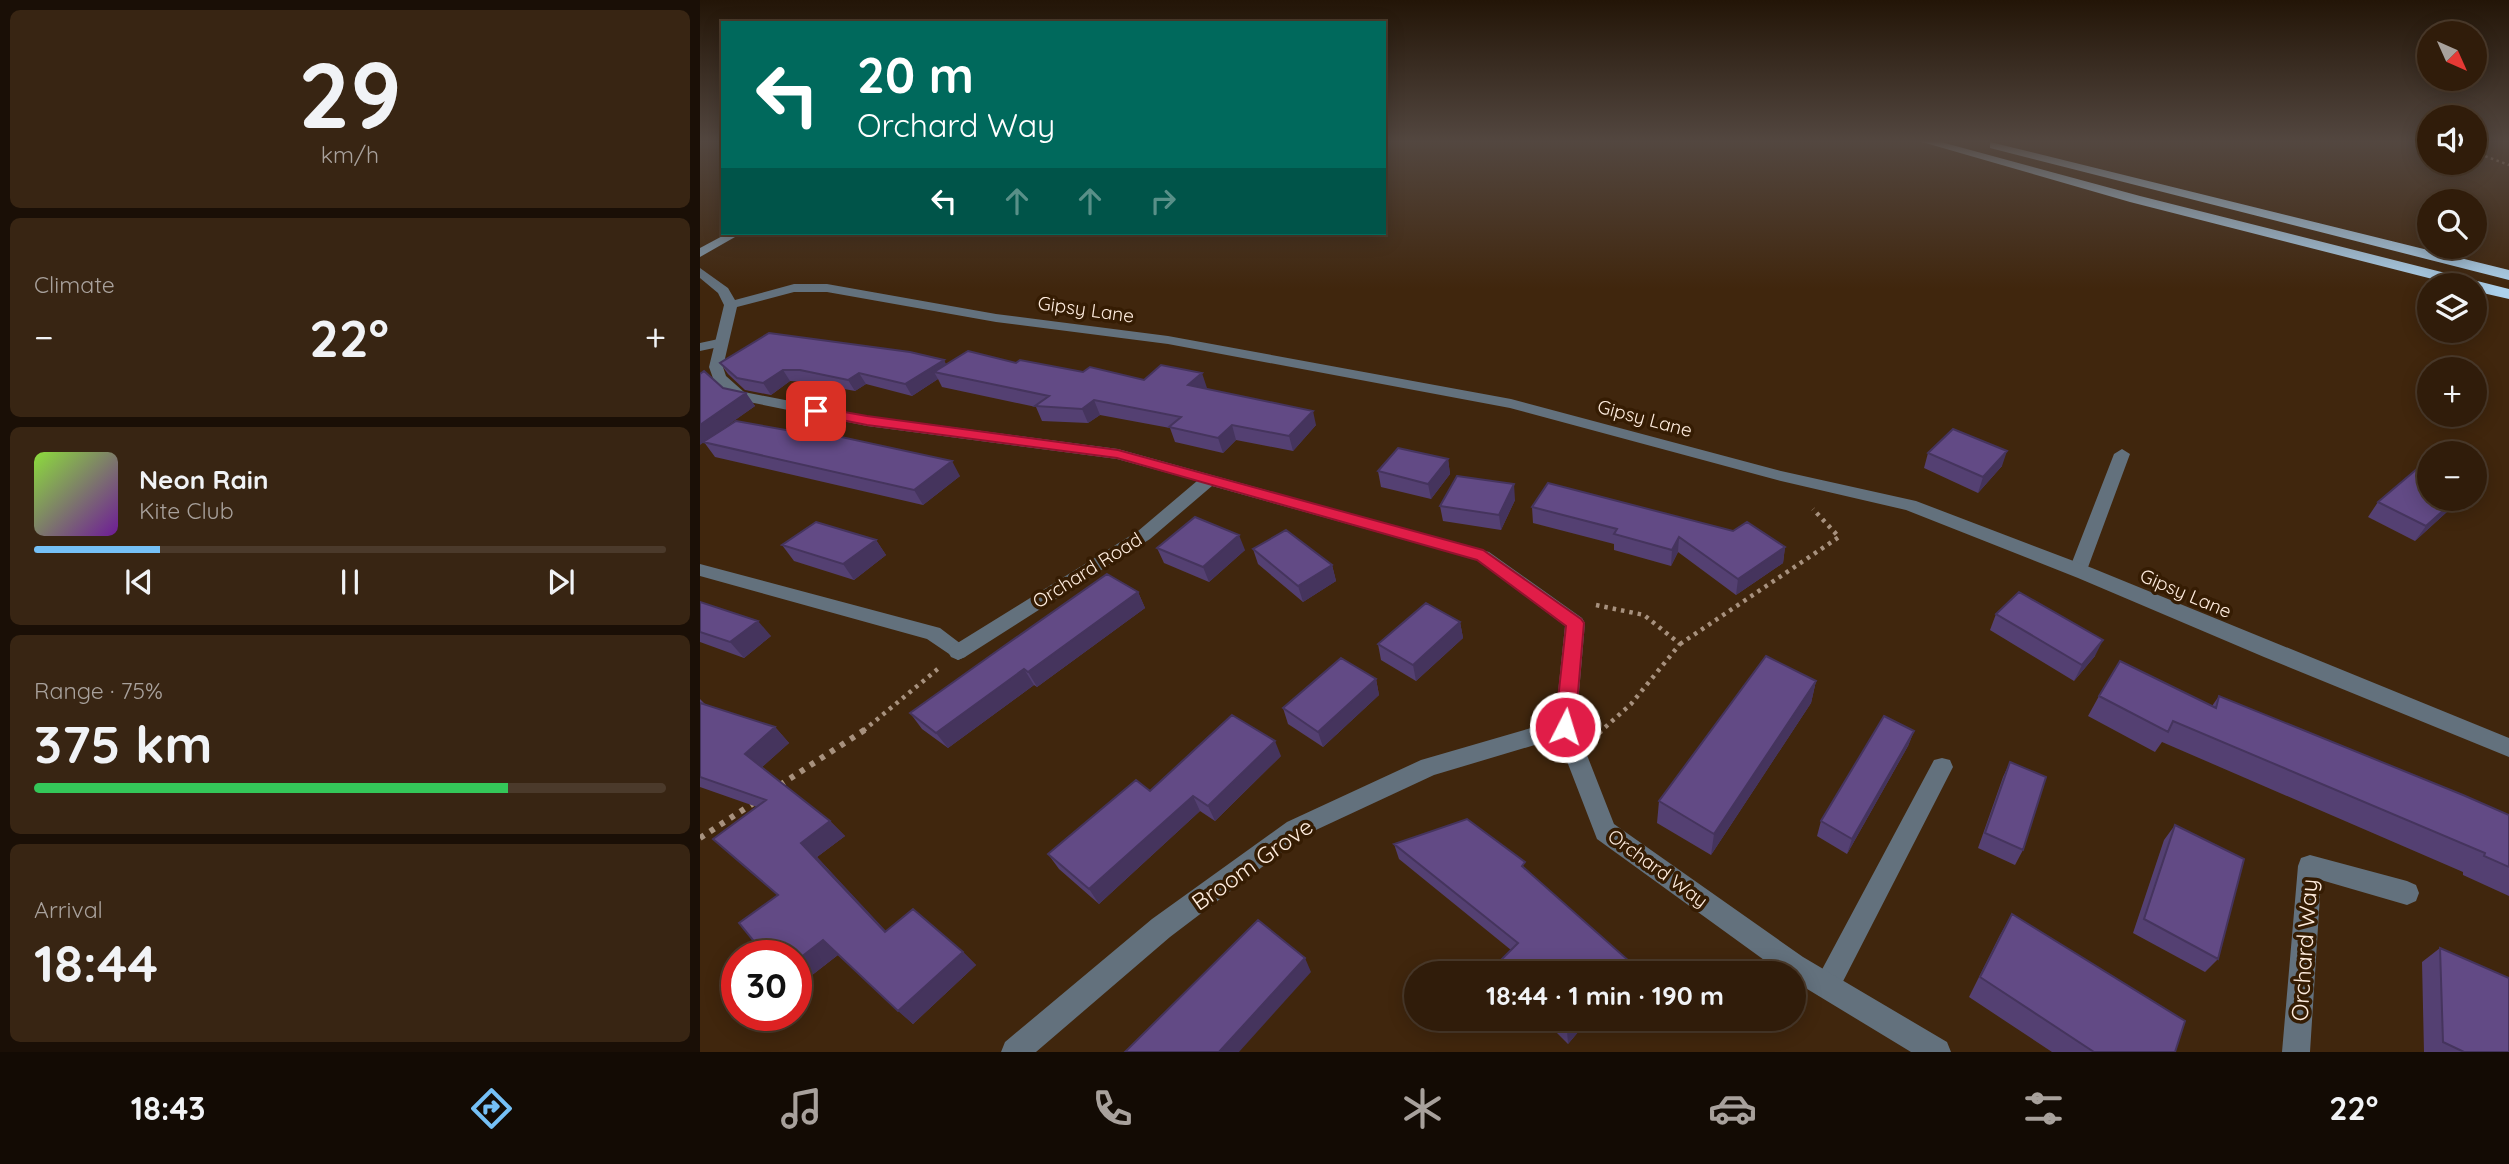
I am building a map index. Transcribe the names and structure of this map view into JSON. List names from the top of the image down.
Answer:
{
  "streets": {
    "street": [
      "Gipsy Lane",
      "Orchard Road",
      "Broom Grove",
      "Orchard Way"
    ]
  },
  "crossings": [
    ["Gipsy Lane", "Orchard Way"],
    ["Orchard Road", "Orchard Way"],
    ["Broom Grove", "Orchard Way"]
  ],
  "north": "bottom right",
  "page": {
    "tile": [
      ["29", "km/h"],
      "Climate",
      ["Range · 75%", "375 km"],
      ["Arrival", "18:44"]
    ],
    "map_buttons": ["+", "−"],
    "turn": ["20 m", "Orchard Way"],
    "heat": ["−", "22°", "+"],
    "song": ["Neon Rain", "Kite Club"],
    "limit": "30",
    "trip": "18:44 · 1 min · 190 m",
    "tabs": ["18:43", "22°"]
  }
}
